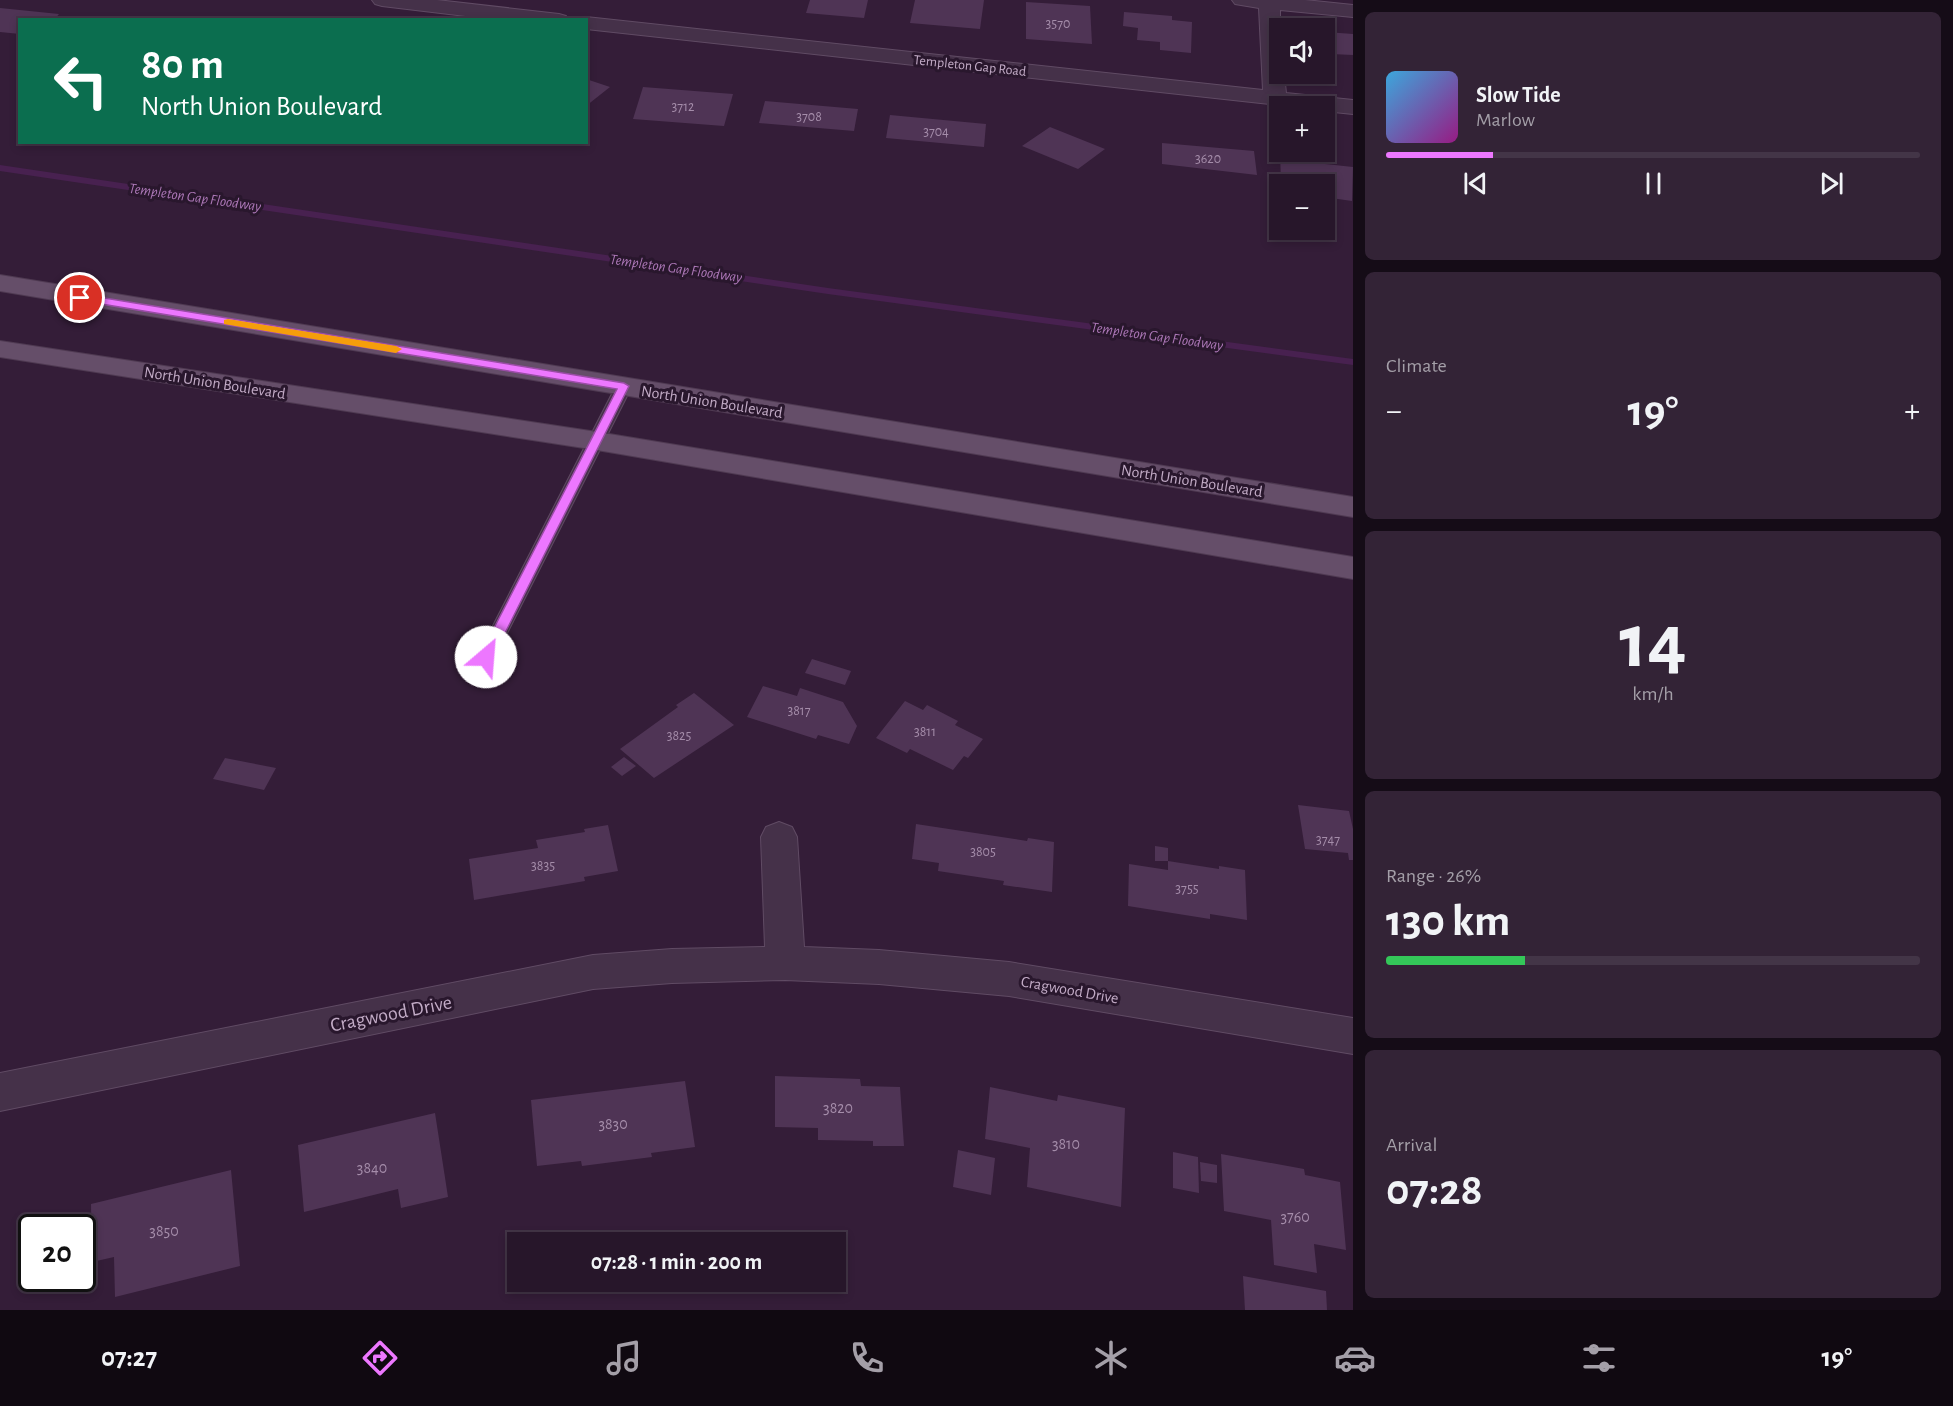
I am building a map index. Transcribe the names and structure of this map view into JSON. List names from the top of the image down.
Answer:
{
  "streets": {
    "main road": ["North Union Boulevard"],
    "street": ["Templeton Gap Road", "Cragwood Drive"]
  },
  "water": ["Templeton Gap Floodway"],
  "house_numbers": [
    "3570",
    "3712",
    "3708",
    "3704",
    "3620",
    "3817",
    "3811",
    "3825",
    "3747",
    "3805",
    "3835",
    "3755",
    "3820",
    "3830",
    "3810",
    "3840",
    "3760",
    "3850"
  ],
  "page": {
    "map_buttons": ["+", "−"],
    "turn": ["80 m", "North Union Boulevard"],
    "song": ["Slow Tide", "Marlow"],
    "tile": [
      "Climate",
      ["14", "km/h"],
      ["Range · 26%", "130 km"],
      ["Arrival", "07:28"]
    ],
    "heat": ["−", "19°", "+"],
    "limit": "20",
    "trip": "07:28 · 1 min · 200 m",
    "tabs": ["07:27", "19°"]
  }
}
